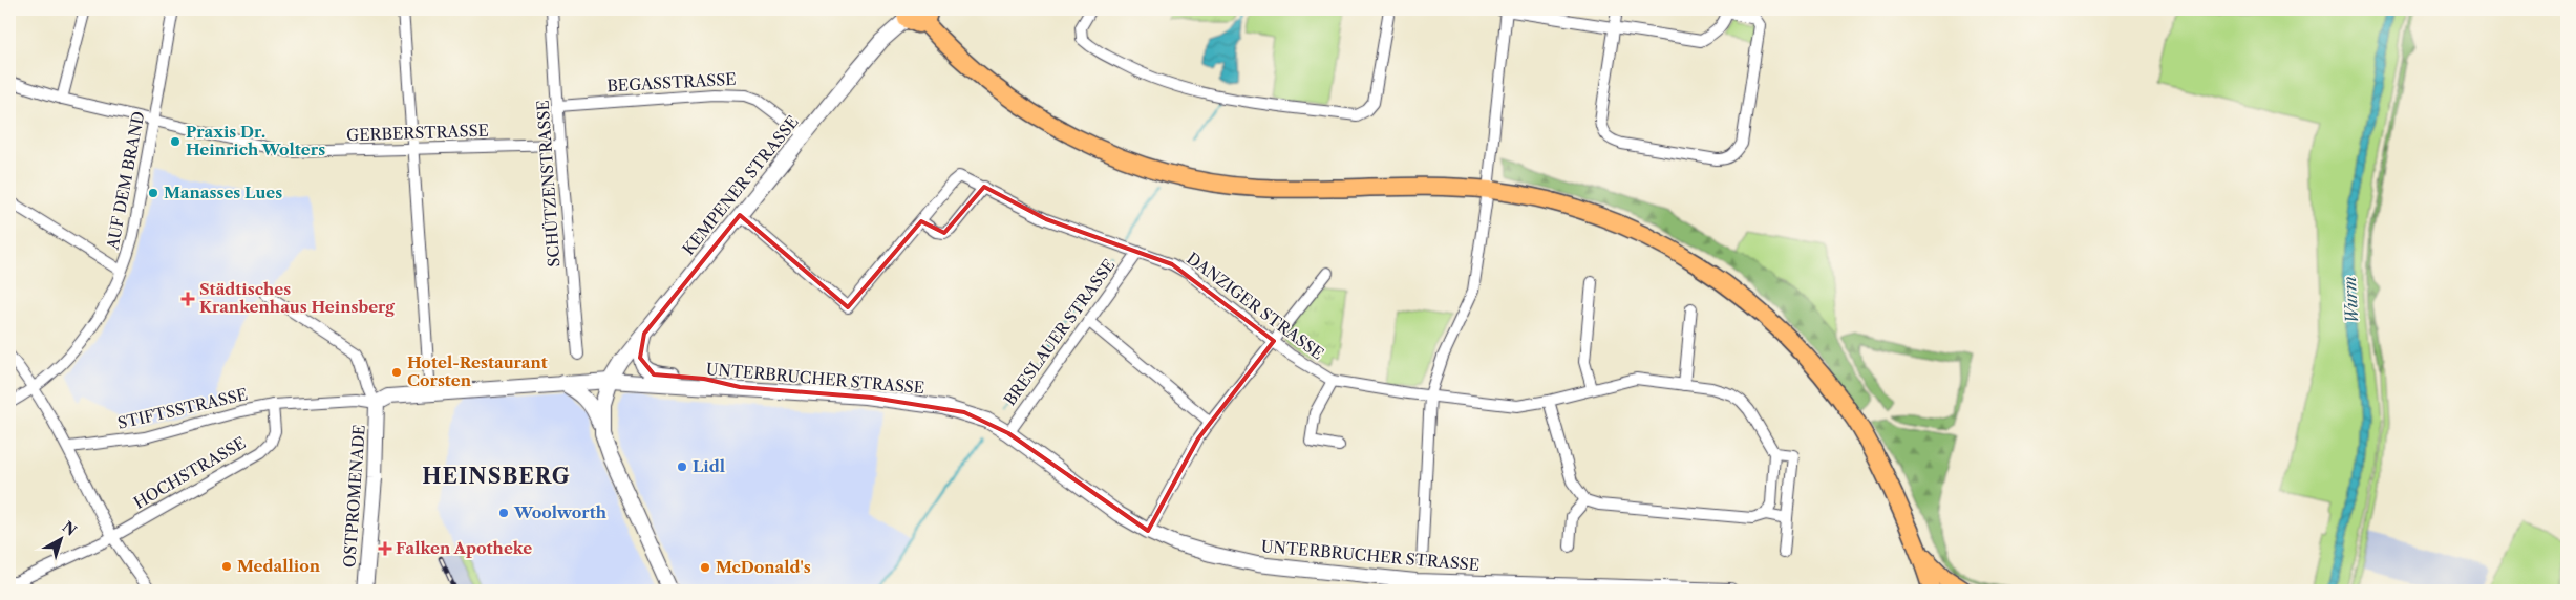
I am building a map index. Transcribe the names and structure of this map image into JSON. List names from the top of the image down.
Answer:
{
  "streets": {
    "street": [
      "BEGASSTRASSE",
      "GERBERSTRASSE",
      "AUF DEM BRAND",
      "SCHÜTZENSTRASSE",
      "KEMPENER STRASSE",
      "DANZIGER STRASSE",
      "BRESLAUER STRASSE",
      "UNTERBRUCHER STRASSE",
      "STIFTSSTRASSE",
      "HOCHSTRASSE",
      "OSTPROMENADE"
    ]
  },
  "crossings": [
    ["BEGASSTRASSE", "SCHÜTZENSTRASSE"],
    ["BEGASSTRASSE", "KEMPENER STRASSE"],
    ["GERBERSTRASSE", "AUF DEM BRAND"],
    ["GERBERSTRASSE", "SCHÜTZENSTRASSE"],
    ["KEMPENER STRASSE", "DANZIGER STRASSE"],
    ["KEMPENER STRASSE", "UNTERBRUCHER STRASSE"],
    ["DANZIGER STRASSE", "BRESLAUER STRASSE"],
    ["BRESLAUER STRASSE", "UNTERBRUCHER STRASSE"],
    ["STIFTSSTRASSE", "HOCHSTRASSE"]
  ],
  "districts": ["HEINSBERG"],
  "water": ["Wurm"],
  "places": {
    "other": [
      "Praxis Dr. Heinrich Wolters",
      "Manasses Lues",
      "Hotel-Restaurant Corsten",
      "Lidl",
      "Woolworth",
      "Medallion",
      "McDonald's"
    ],
    "health": ["Städtisches Krankenhaus Heinsberg", "Falken Apotheke"]
  },
  "north": "top right"
}
